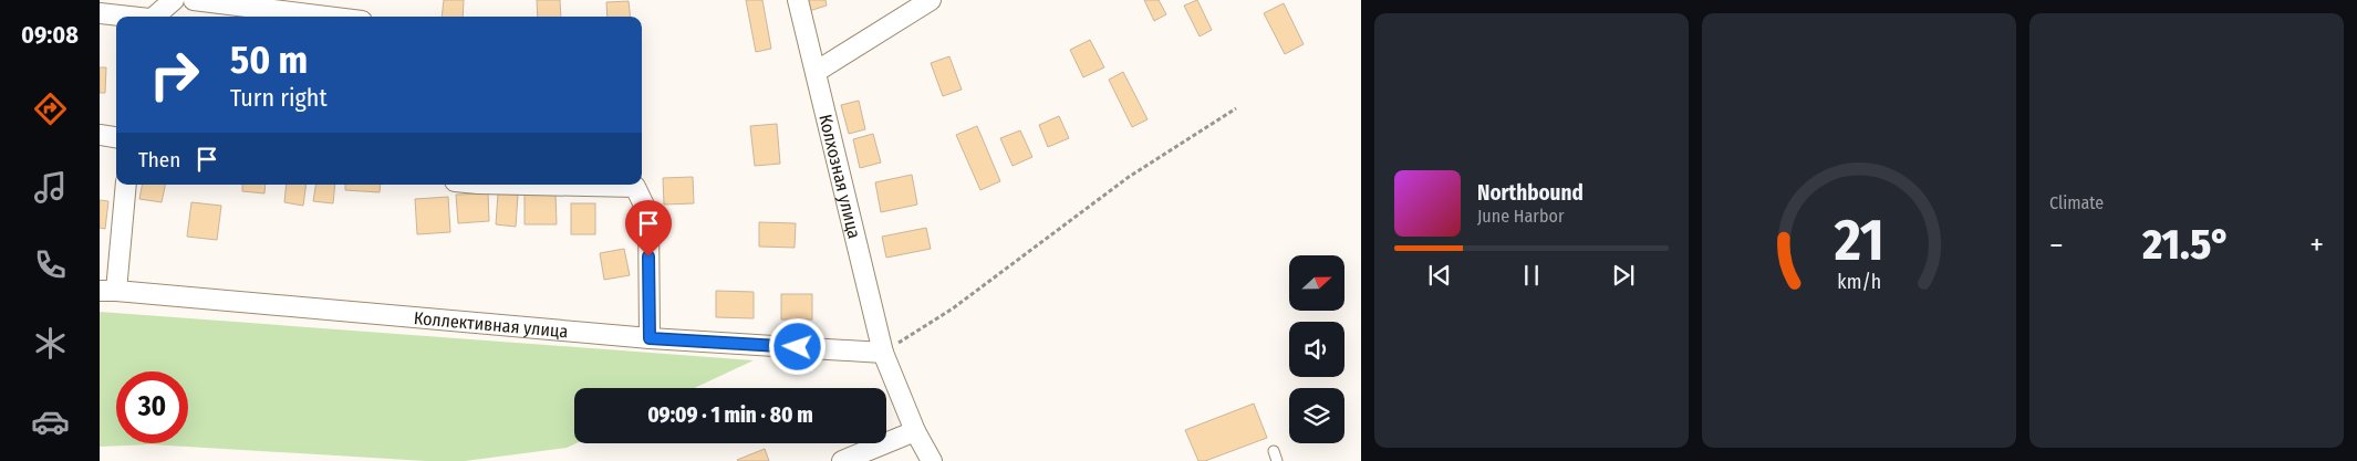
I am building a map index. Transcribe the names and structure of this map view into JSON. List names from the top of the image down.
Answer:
{
  "streets": {
    "street": ["Колхозная улица", "Коллективная улица"]
  },
  "crossings": [
    ["Колхозная улица", "Коллективная улица"]
  ],
  "north": "right",
  "page": {
    "tabs": "09:08",
    "tile": "Climate",
    "turn": ["50 m", "Turn right"],
    "then": "Then",
    "song": ["Northbound", "June Harbor"],
    "heat": ["−", "21.5°", "+"],
    "limit": "30",
    "trip": "09:09 · 1 min · 80 m",
    "gauge": ["21", "km/h"]
  }
}
